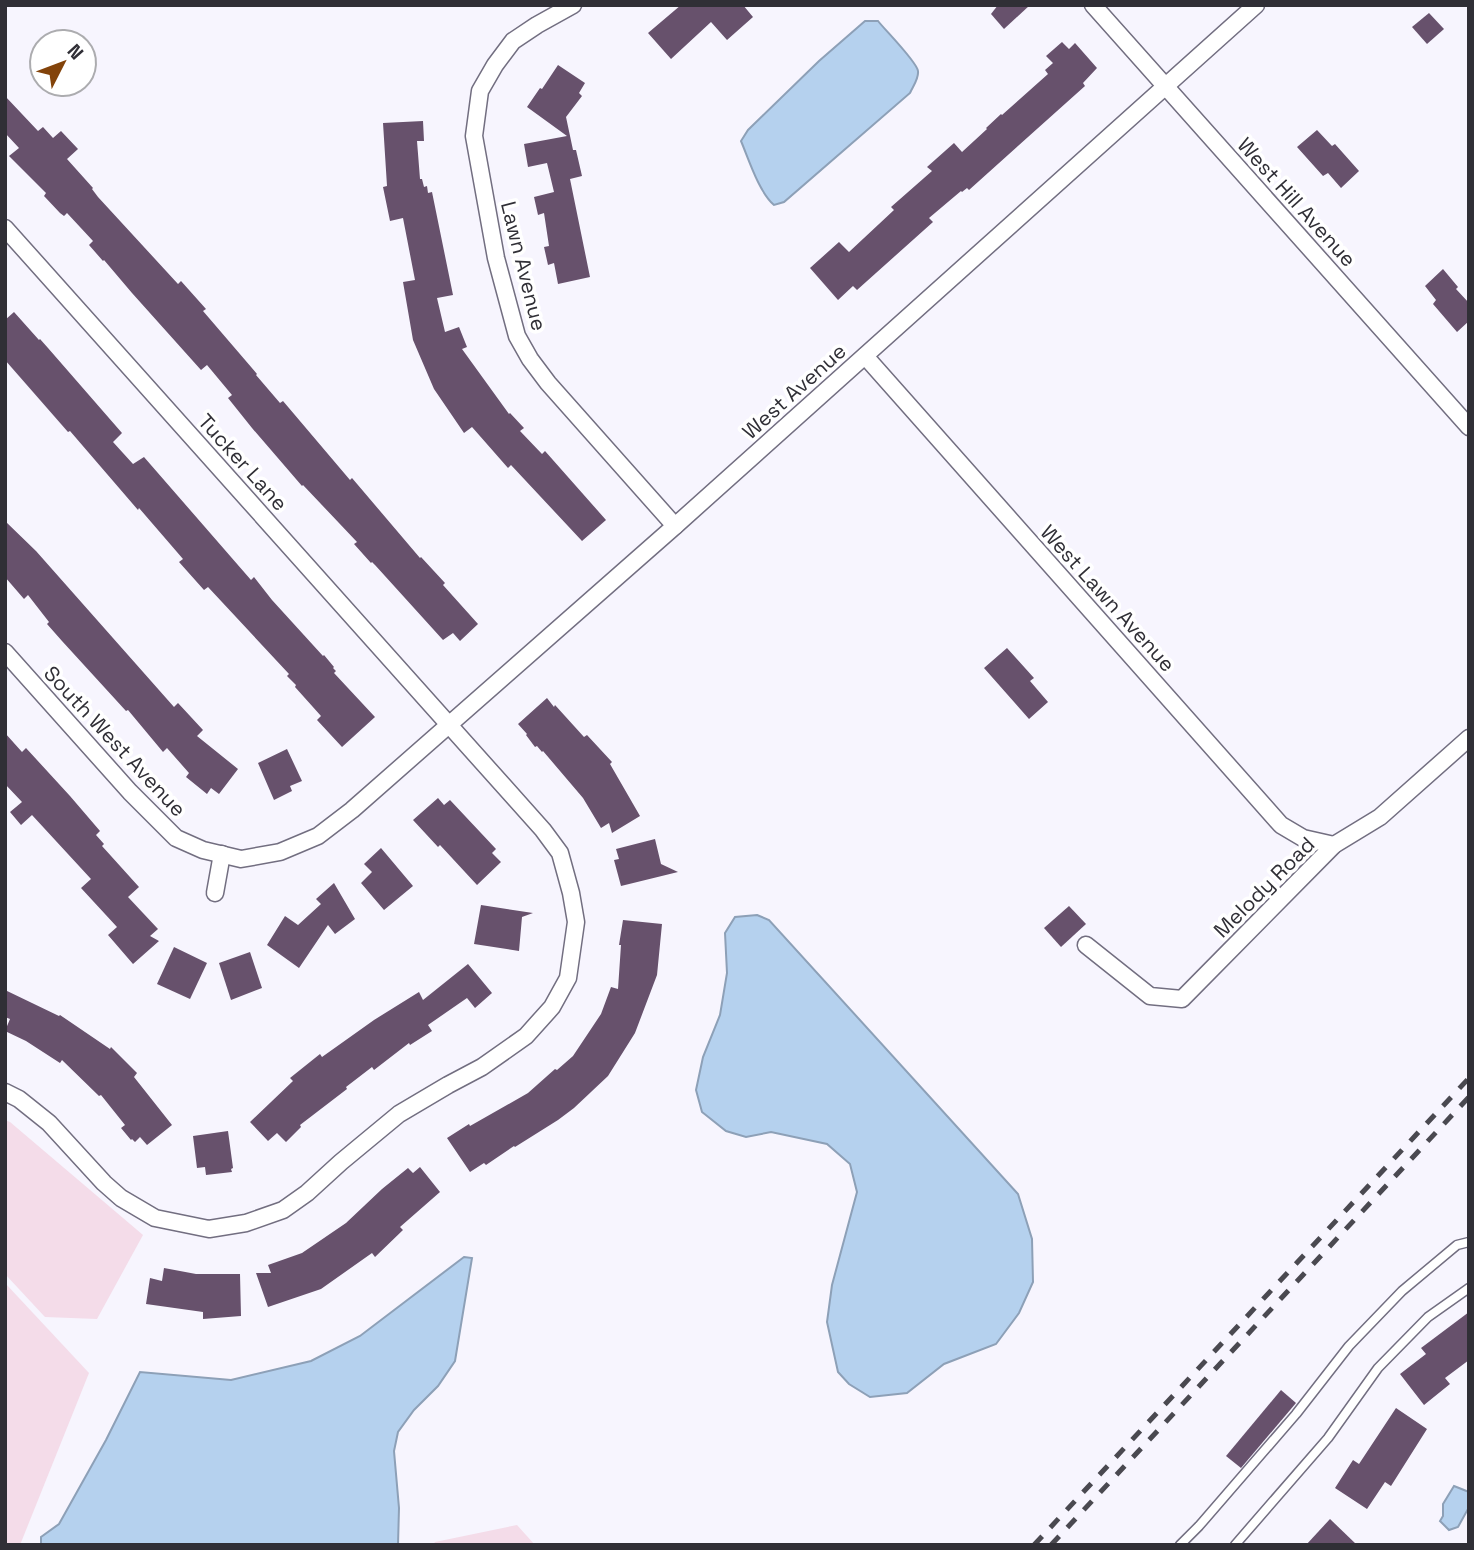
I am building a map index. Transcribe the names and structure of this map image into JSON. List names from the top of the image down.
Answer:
{
  "streets": {
    "street": [
      "West Hill Avenue",
      "Lawn Avenue",
      "West Avenue",
      "Tucker Lane",
      "West Lawn Avenue",
      "South West Avenue",
      "Melody Road"
    ]
  },
  "crossings": [
    ["West Hill Avenue", "West Avenue"],
    ["Lawn Avenue", "West Avenue"],
    ["West Avenue", "Tucker Lane"],
    ["West Avenue", "West Lawn Avenue"],
    ["West Avenue", "South West Avenue"],
    ["Tucker Lane", "South West Avenue"],
    ["West Lawn Avenue", "Melody Road"]
  ],
  "north": "top right"
}
